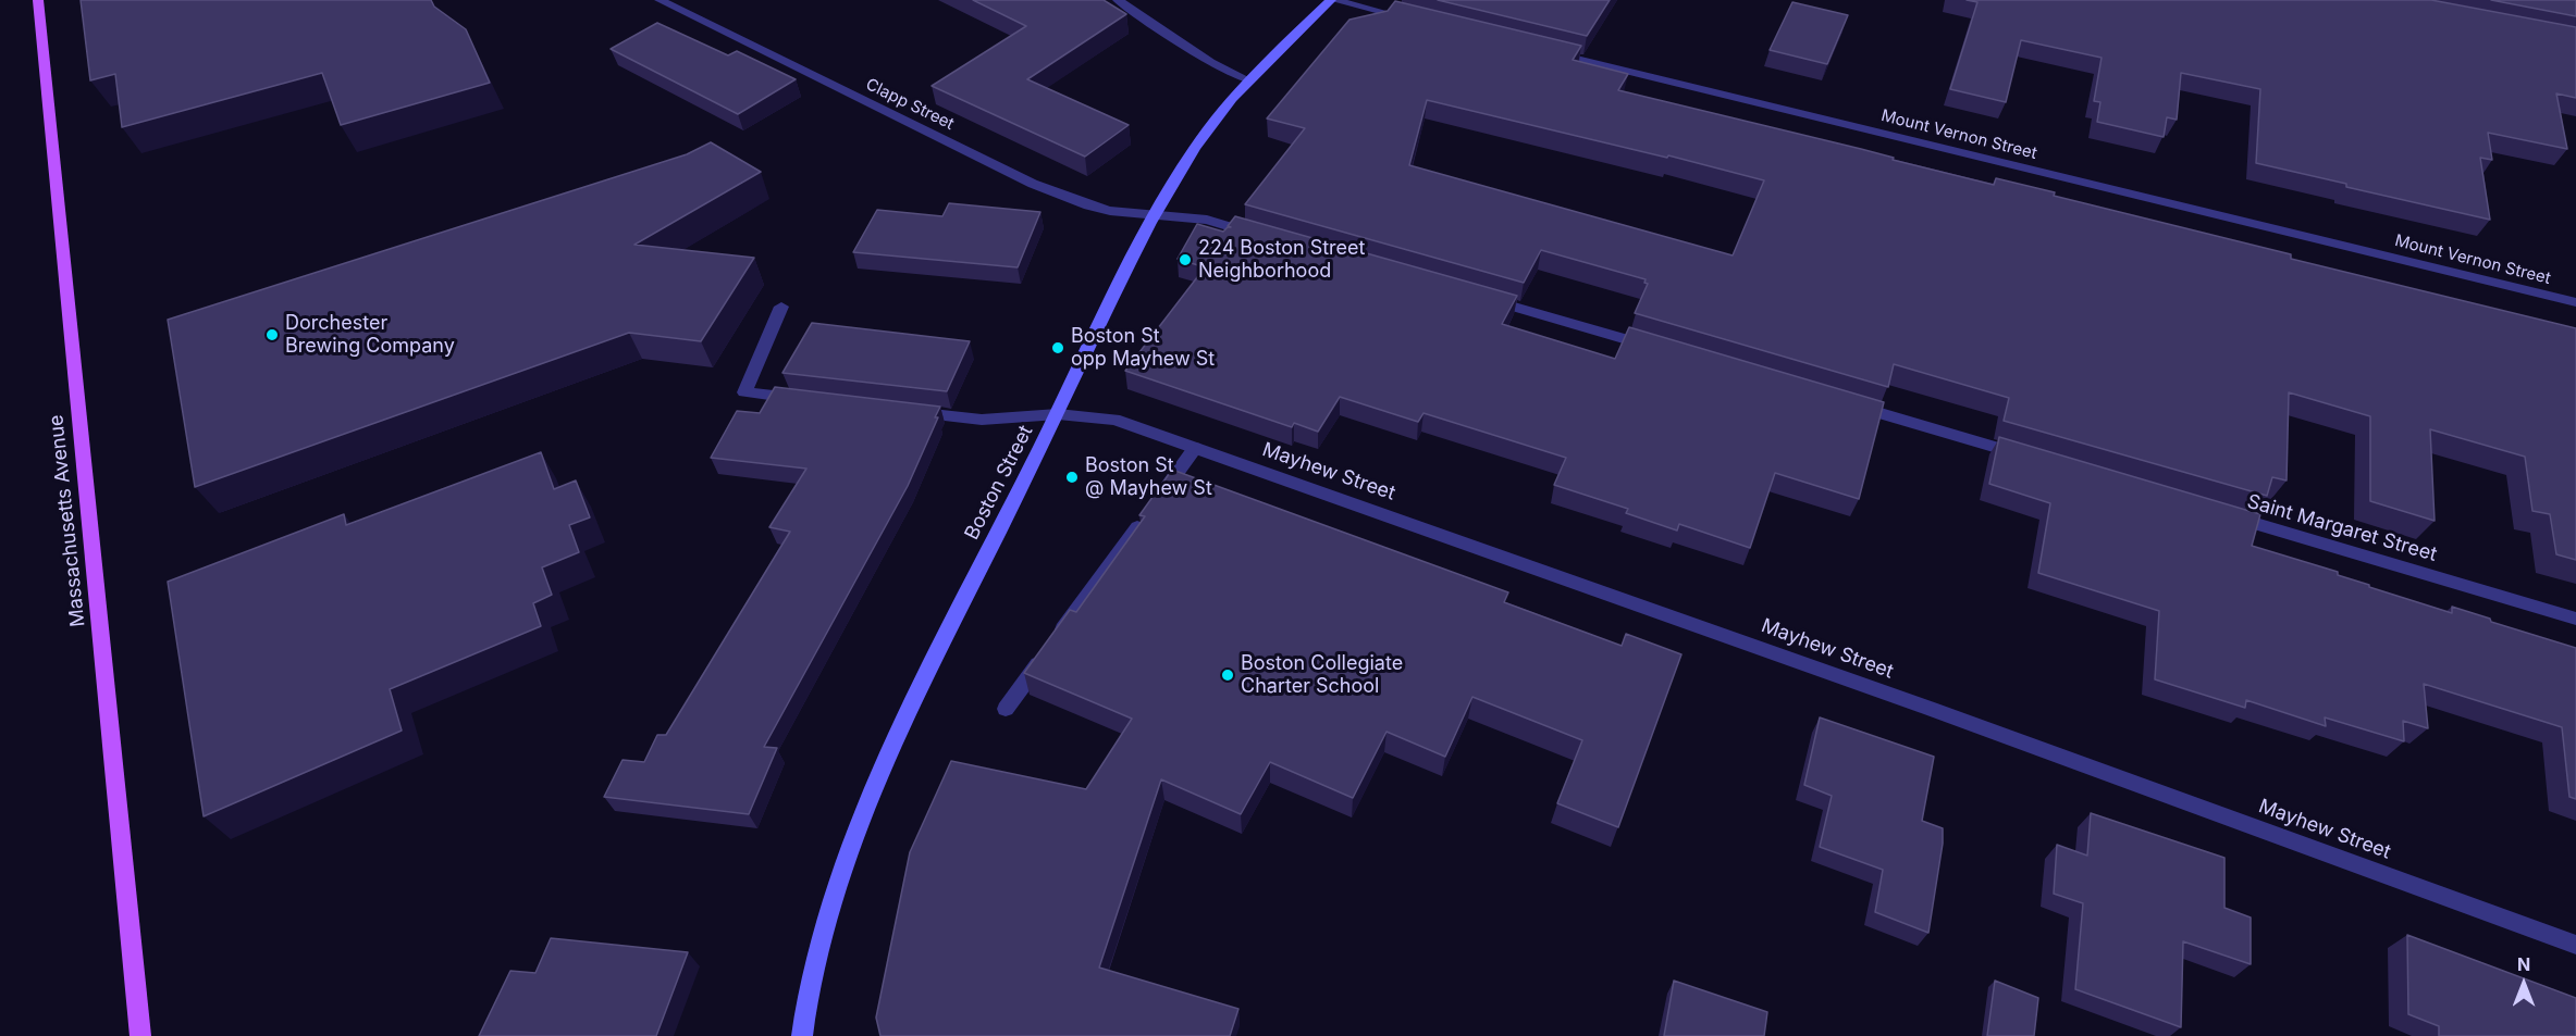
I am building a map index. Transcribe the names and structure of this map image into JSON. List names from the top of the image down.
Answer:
{
  "streets": {
    "main road": ["Boston Street", "Massachusetts Avenue"],
    "street": [
      "Clapp Street",
      "Mount Vernon Street",
      "Mayhew Street",
      "Saint Margaret Street"
    ]
  },
  "crossings": [
    ["Clapp Street", "Boston Street"],
    ["Mayhew Street", "Boston Street"]
  ],
  "places": [
    "224 Boston Street Neighborhood",
    "Dorchester Brewing Company",
    "Boston St opp Mayhew St",
    "Boston St @ Mayhew St",
    "Boston Collegiate Charter School"
  ],
  "north": "top"
}
